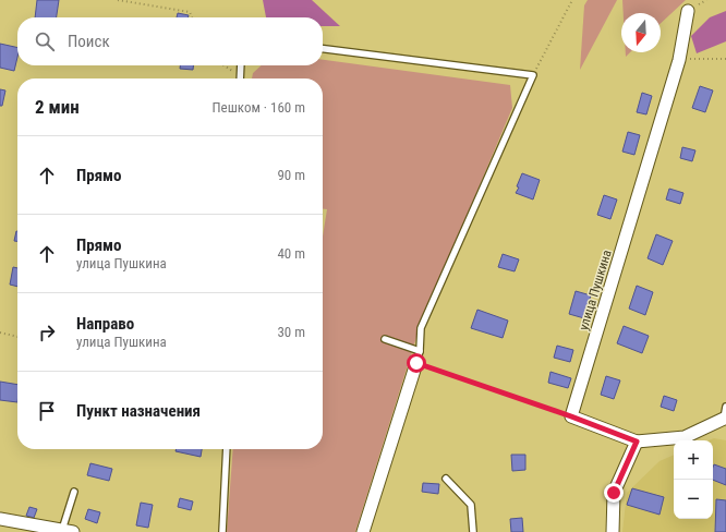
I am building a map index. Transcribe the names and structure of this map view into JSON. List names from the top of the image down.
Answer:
{
  "streets": {
    "street": ["улица Пушкина"]
  },
  "north": "bottom",
  "page": {
    "search": "Поиск",
    "heading": ["2 мин", "Пешком · 160 m"],
    "list": [
      ["Прямо", "90 m"],
      ["Прямо", "улица Пушкина", "40 m"],
      ["Направо", "улица Пушкина", "30 m"],
      "Пункт назначения"
    ],
    "map_buttons": ["+", "−"]
  }
}
